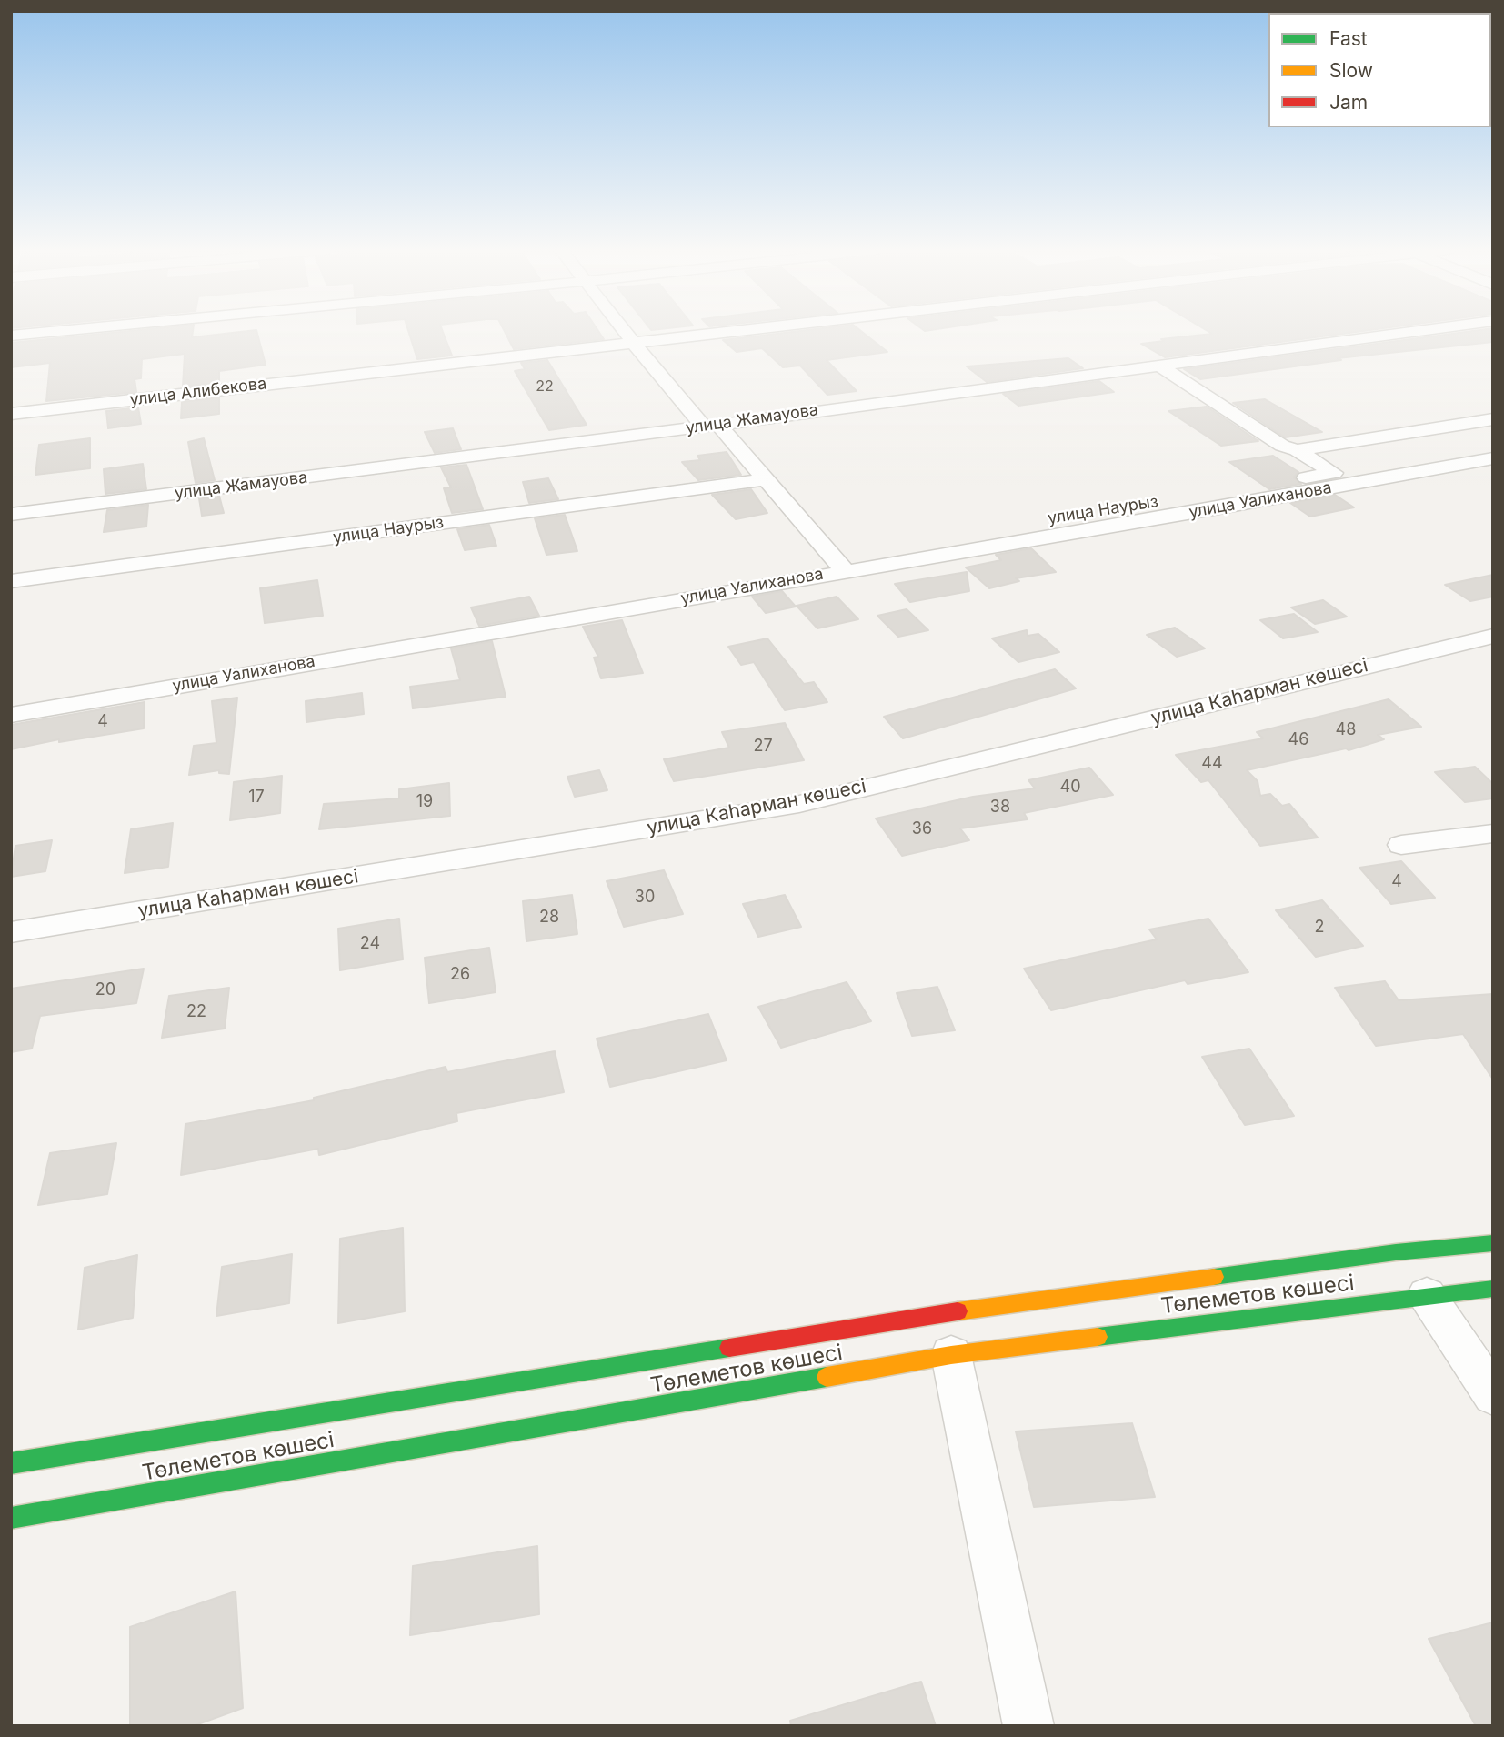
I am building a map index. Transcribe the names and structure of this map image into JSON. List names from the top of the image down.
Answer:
{
  "streets": {
    "main road": ["Төлеметов көшесі"],
    "street": [
      "улица Алибекова",
      "улица Жамауова",
      "улица Уалиханова",
      "улица Наурыз",
      "улица Каһарман көшесі"
    ]
  },
  "crossings": [
    ["улица Жамауова", "улица Наурыз"]
  ],
  "house_numbers": [
    "22",
    "4",
    "48",
    "46",
    "27",
    "44",
    "40",
    "17",
    "19",
    "38",
    "36",
    "4",
    "30",
    "28",
    "2",
    "24",
    "26",
    "20",
    "22"
  ],
  "legend": ["Fast", "Slow", "Jam"]
}
